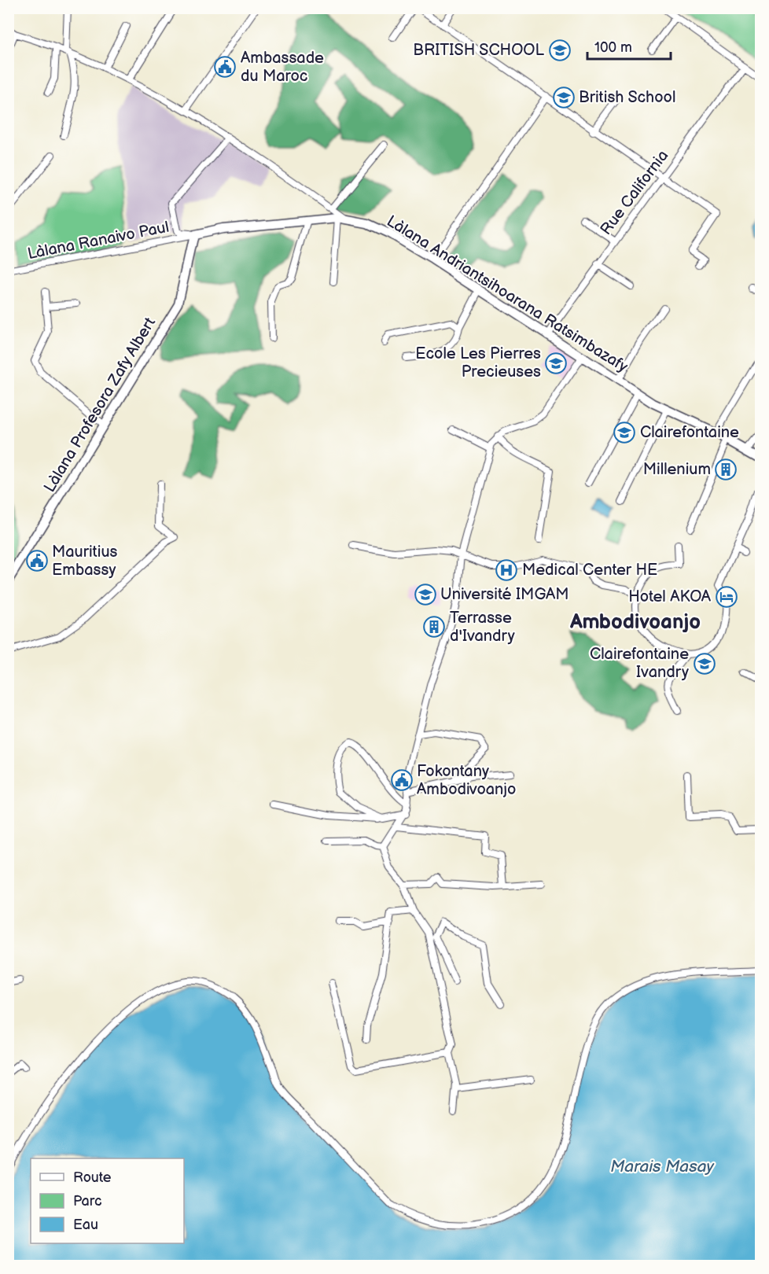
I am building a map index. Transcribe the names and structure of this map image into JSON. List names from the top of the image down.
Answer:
{
  "streets": {
    "main road": ["Làlana Andriantsihoarana Ratsimbazafy", "Làlana Profesora Zafy Albert"],
    "street": ["Rue California", "Làlana Ranaivo Paul"]
  },
  "crossings": [
    ["Rue California", "Làlana Andriantsihoarana Ratsimbazafy"],
    ["Làlana Ranaivo Paul", "Làlana Andriantsihoarana Ratsimbazafy"],
    ["Làlana Ranaivo Paul", "Làlana Profesora Zafy Albert"],
    ["Làlana Andriantsihoarana Ratsimbazafy", "Làlana Profesora Zafy Albert"]
  ],
  "districts": ["Ambodivoanjo"],
  "water": ["Marais Masay"],
  "places": {
    "school or university": [
      "BRITISH SCHOOL",
      "British School",
      "Ecole Les Pierres Precieuses",
      "Clairefontaine",
      "Université IMGAM",
      "Clairefontaine Ivandry"
    ],
    "public building": ["Ambassade du Maroc", "Mauritius Embassy", "Fokontany Ambodivoanjo"],
    "building": ["Millenium", "Terrasse d'Ivandry"],
    "hospital": ["Medical Center HE"],
    "hotel": ["Hotel AKOA"]
  },
  "legend": ["Route", "Parc", "Eau"],
  "scale_bar": "100 m"
}
